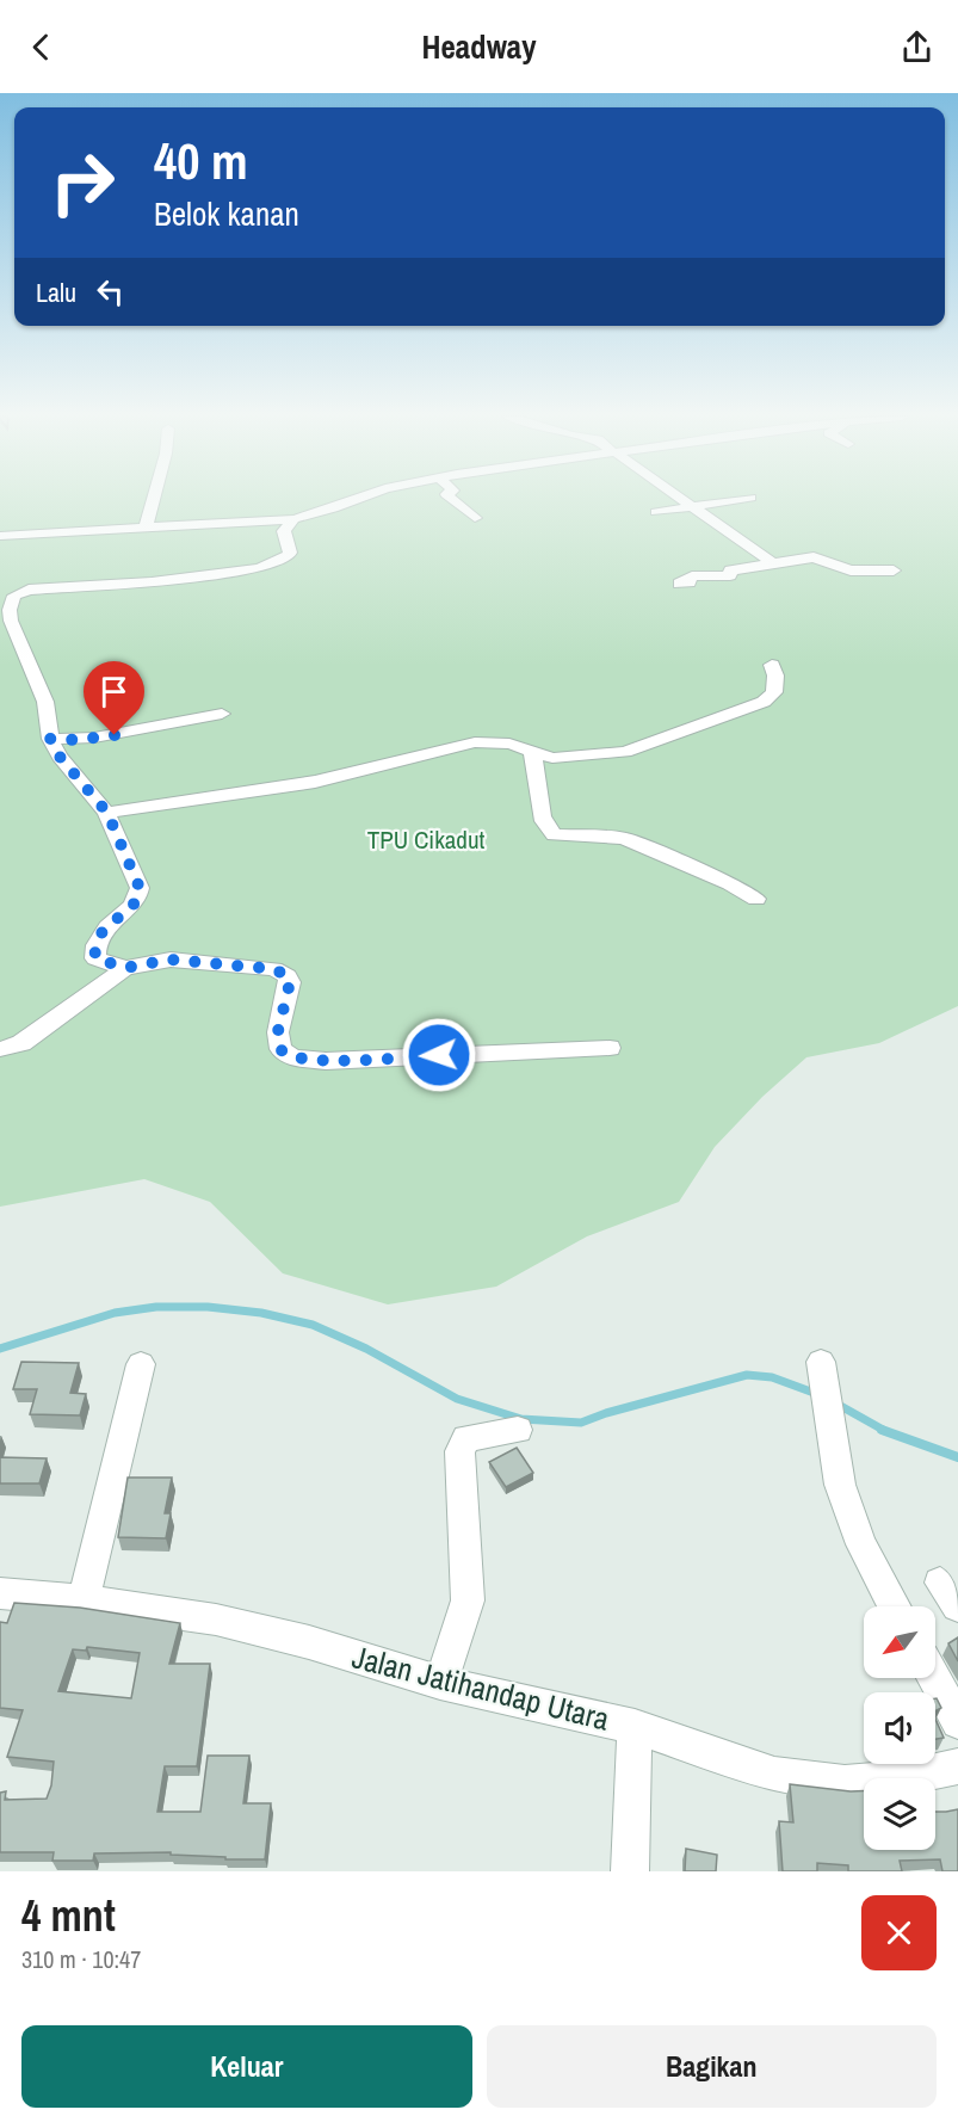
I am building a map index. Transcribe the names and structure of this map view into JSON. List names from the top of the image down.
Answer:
{
  "streets": {
    "street": ["Jalan Jatihandap Utara"]
  },
  "parks": ["TPU Cikadut"],
  "north": "bottom left",
  "page": {
    "header": "Headway",
    "turn": ["40 m", "Belok kanan"],
    "then": "Lalu",
    "heading": ["4 mnt", "310 m · 10:47"],
    "buttons": ["Keluar", "Bagikan"]
  }
}
